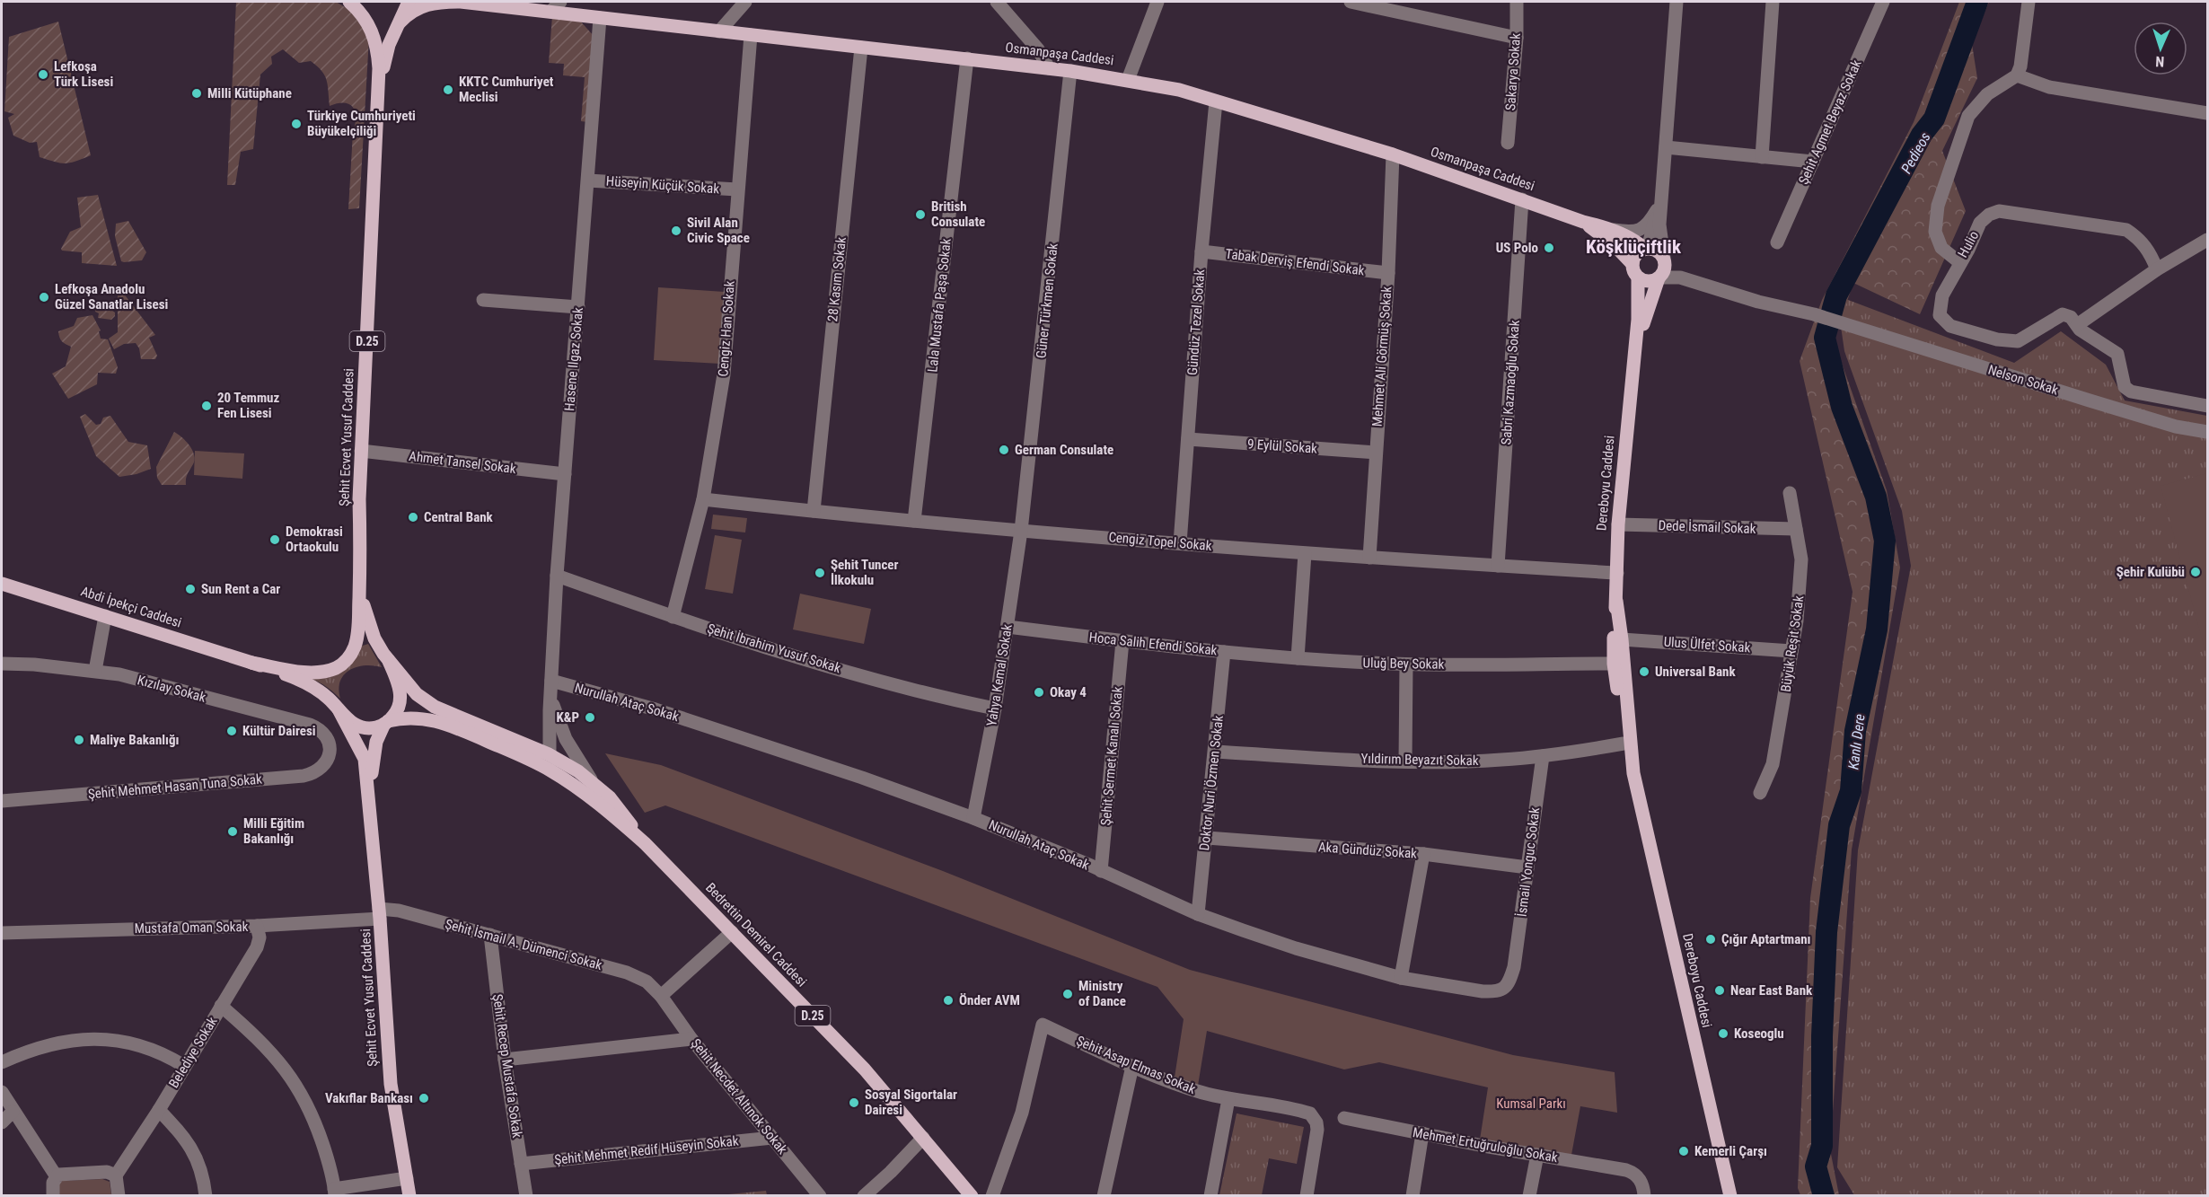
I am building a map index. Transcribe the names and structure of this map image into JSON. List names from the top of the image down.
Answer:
{
  "streets": {
    "main road": [
      "Osmanpaşa Caddesi",
      "D.25",
      "Şehit Ecvet Yusuf Caddesi",
      "Dereboyu Caddesi",
      "Abdi İpekçi Caddesi",
      "Bedrettin Demirel Caddesi"
    ],
    "street": [
      "Sakarya Sokak",
      "Şehit Agmet Beyaz Sokak",
      "Hüseyin Küçük Sokak",
      "Hulio",
      "Tabak Derviş Efendi Sokak",
      "28 Kasım Sokak",
      "Güner Türkmen Sokak",
      "Lala Mustafa Paşa Sokak",
      "Gündüz Tezel Sokak",
      "Cengiz Han Sokak",
      "Mehmet Ali Görmüş Sokak",
      "Hasene Ilgaz Sokak",
      "Nelson Sokak",
      "Sabri Kazmaoğlu Sokak",
      "9 Eylül Sokak",
      "Ahmet Tansel Sokak",
      "Dede İsmail Sokak",
      "Cengiz Topel Sokak",
      "Hoca Salih Efendi Sokak",
      "Büyük Reşit Sokak",
      "Ulus Ülfet Sokak",
      "Şehit İbrahim Yusuf Sokak",
      "Uluğ Bey Sokak",
      "Yahya Kemal Sokak",
      "Kızılay Sokak",
      "Nurullah Ataç Sokak",
      "Şehit Sermet Kanalı Sokak",
      "Yıldirım Beyazıt Sokak",
      "Doktor Nuri Özmen Sokak",
      "Şehit Mehmet Hasan Tuna Sokak",
      "Aka Gündüz Sokak",
      "İsmail Yonguc Sokak",
      "Mustafa Oman Sokak",
      "Şehit İsmail A. Dümenci Sokak",
      "Belediye Sokak",
      "Şehit Asap Elmas Sokak",
      "Şehit Recep Mustafa Sokak",
      "Şehit Necdet Altınok Sokak",
      "Mehmet Ertuğruloğlu Sokak",
      "Şehit Mehmet Redif Hüseyin Sokak"
    ]
  },
  "crossings": [
    ["Osmanpaşa Caddesi", "28 Kasım Sokak"],
    ["Osmanpaşa Caddesi", "Güner Türkmen Sokak"],
    ["Osmanpaşa Caddesi", "Lala Mustafa Paşa Sokak"],
    ["Osmanpaşa Caddesi", "Gündüz Tezel Sokak"],
    ["Osmanpaşa Caddesi", "Cengiz Han Sokak"],
    ["Osmanpaşa Caddesi", "Mehmet Ali Görmüş Sokak"],
    ["Osmanpaşa Caddesi", "Hasene Ilgaz Sokak"],
    ["Osmanpaşa Caddesi", "Sabri Kazmaoğlu Sokak"],
    ["Osmanpaşa Caddesi", "Şehit Ecvet Yusuf Caddesi"],
    ["Osmanpaşa Caddesi", "Dereboyu Caddesi"],
    ["Hüseyin Küçük Sokak", "Cengiz Han Sokak"],
    ["Hüseyin Küçük Sokak", "Hasene Ilgaz Sokak"],
    ["Tabak Derviş Efendi Sokak", "Gündüz Tezel Sokak"],
    ["Tabak Derviş Efendi Sokak", "Mehmet Ali Görmüş Sokak"],
    ["28 Kasım Sokak", "Cengiz Topel Sokak"],
    ["Güner Türkmen Sokak", "Cengiz Topel Sokak"],
    ["Güner Türkmen Sokak", "Yahya Kemal Sokak"],
    ["Lala Mustafa Paşa Sokak", "Cengiz Topel Sokak"],
    ["Gündüz Tezel Sokak", "9 Eylül Sokak"],
    ["Gündüz Tezel Sokak", "Cengiz Topel Sokak"],
    ["Cengiz Han Sokak", "Cengiz Topel Sokak"],
    ["Cengiz Han Sokak", "Şehit İbrahim Yusuf Sokak"],
    ["D.25", "Şehit Ecvet Yusuf Caddesi"],
    ["D.25", "Abdi İpekçi Caddesi"],
    ["D.25", "Bedrettin Demirel Caddesi"],
    ["Mehmet Ali Görmüş Sokak", "9 Eylül Sokak"],
    ["Mehmet Ali Görmüş Sokak", "Cengiz Topel Sokak"],
    ["Hasene Ilgaz Sokak", "Ahmet Tansel Sokak"],
    ["Hasene Ilgaz Sokak", "Şehit İbrahim Yusuf Sokak"],
    ["Hasene Ilgaz Sokak", "Nurullah Ataç Sokak"],
    ["Hasene Ilgaz Sokak", "Bedrettin Demirel Caddesi"],
    ["Sabri Kazmaoğlu Sokak", "Cengiz Topel Sokak"],
    ["Şehit Ecvet Yusuf Caddesi", "Ahmet Tansel Sokak"],
    ["Şehit Ecvet Yusuf Caddesi", "Abdi İpekçi Caddesi"],
    ["Şehit Ecvet Yusuf Caddesi", "Mustafa Oman Sokak"],
    ["Şehit Ecvet Yusuf Caddesi", "Bedrettin Demirel Caddesi"],
    ["Şehit Ecvet Yusuf Caddesi", "Şehit İsmail A. Dümenci Sokak"],
    ["Dereboyu Caddesi", "Dede İsmail Sokak"],
    ["Dereboyu Caddesi", "Cengiz Topel Sokak"],
    ["Dereboyu Caddesi", "Ulus Ülfet Sokak"],
    ["Dereboyu Caddesi", "Uluğ Bey Sokak"],
    ["Dereboyu Caddesi", "Yıldirım Beyazıt Sokak"],
    ["Dede İsmail Sokak", "Büyük Reşit Sokak"],
    ["Cengiz Topel Sokak", "Yahya Kemal Sokak"],
    ["Abdi İpekçi Caddesi", "Bedrettin Demirel Caddesi"],
    ["Hoca Salih Efendi Sokak", "Uluğ Bey Sokak"],
    ["Hoca Salih Efendi Sokak", "Yahya Kemal Sokak"],
    ["Hoca Salih Efendi Sokak", "Şehit Sermet Kanalı Sokak"],
    ["Hoca Salih Efendi Sokak", "Doktor Nuri Özmen Sokak"],
    ["Büyük Reşit Sokak", "Ulus Ülfet Sokak"],
    ["Şehit İbrahim Yusuf Sokak", "Yahya Kemal Sokak"],
    ["Yahya Kemal Sokak", "Nurullah Ataç Sokak"],
    ["Kızılay Sokak", "Şehit Mehmet Hasan Tuna Sokak"],
    ["Nurullah Ataç Sokak", "Şehit Sermet Kanalı Sokak"],
    ["Nurullah Ataç Sokak", "Doktor Nuri Özmen Sokak"],
    ["Nurullah Ataç Sokak", "İsmail Yonguc Sokak"],
    ["Yıldirım Beyazıt Sokak", "Doktor Nuri Özmen Sokak"],
    ["Yıldirım Beyazıt Sokak", "İsmail Yonguc Sokak"],
    ["Doktor Nuri Özmen Sokak", "Aka Gündüz Sokak"],
    ["Aka Gündüz Sokak", "İsmail Yonguc Sokak"],
    ["Mustafa Oman Sokak", "Şehit İsmail A. Dümenci Sokak"],
    ["Mustafa Oman Sokak", "Belediye Sokak"],
    ["Şehit İsmail A. Dümenci Sokak", "Şehit Recep Mustafa Sokak"],
    ["Şehit İsmail A. Dümenci Sokak", "Şehit Necdet Altınok Sokak"],
    ["Şehit Recep Mustafa Sokak", "Şehit Mehmet Redif Hüseyin Sokak"],
    ["Şehit Necdet Altınok Sokak", "Şehit Mehmet Redif Hüseyin Sokak"]
  ],
  "districts": ["Köşklüçiftlik"],
  "water": ["Pedieos", "Kanlı Dere"],
  "parks": ["Kumsal Parkı"],
  "places": [
    "Lefkoşa Türk Lisesi",
    "KKTC Cumhuriyet Meclisi",
    "Milli Kütüphane",
    "Türkiye Cumhuriyeti Büyükelçiliği",
    "British Consulate",
    "Sivil Alan Civic Space",
    "US Polo",
    "Lefkoşa Anadolu Güzel Sanatlar Lisesi",
    "20 Temmuz Fen Lisesi",
    "German Consulate",
    "Central Bank",
    "Demokrasi Ortaokulu",
    "Şehir Kulübü",
    "Şehit Tuncer İlkokulu",
    "Sun Rent a Car",
    "Universal Bank",
    "Okay 4",
    "K&P",
    "Kültür Dairesi",
    "Maliye Bakanlığı",
    "Milli Eğitim Bakanlığı",
    "Çığır Aptartmanı",
    "Near East Bank",
    "Ministry of Dance",
    "Önder AVM",
    "Koseoglu",
    "Vakıflar Bankası",
    "Sosyal Sigortalar Dairesi",
    "Kemerli Çarşı"
  ],
  "north": "bottom"
}
